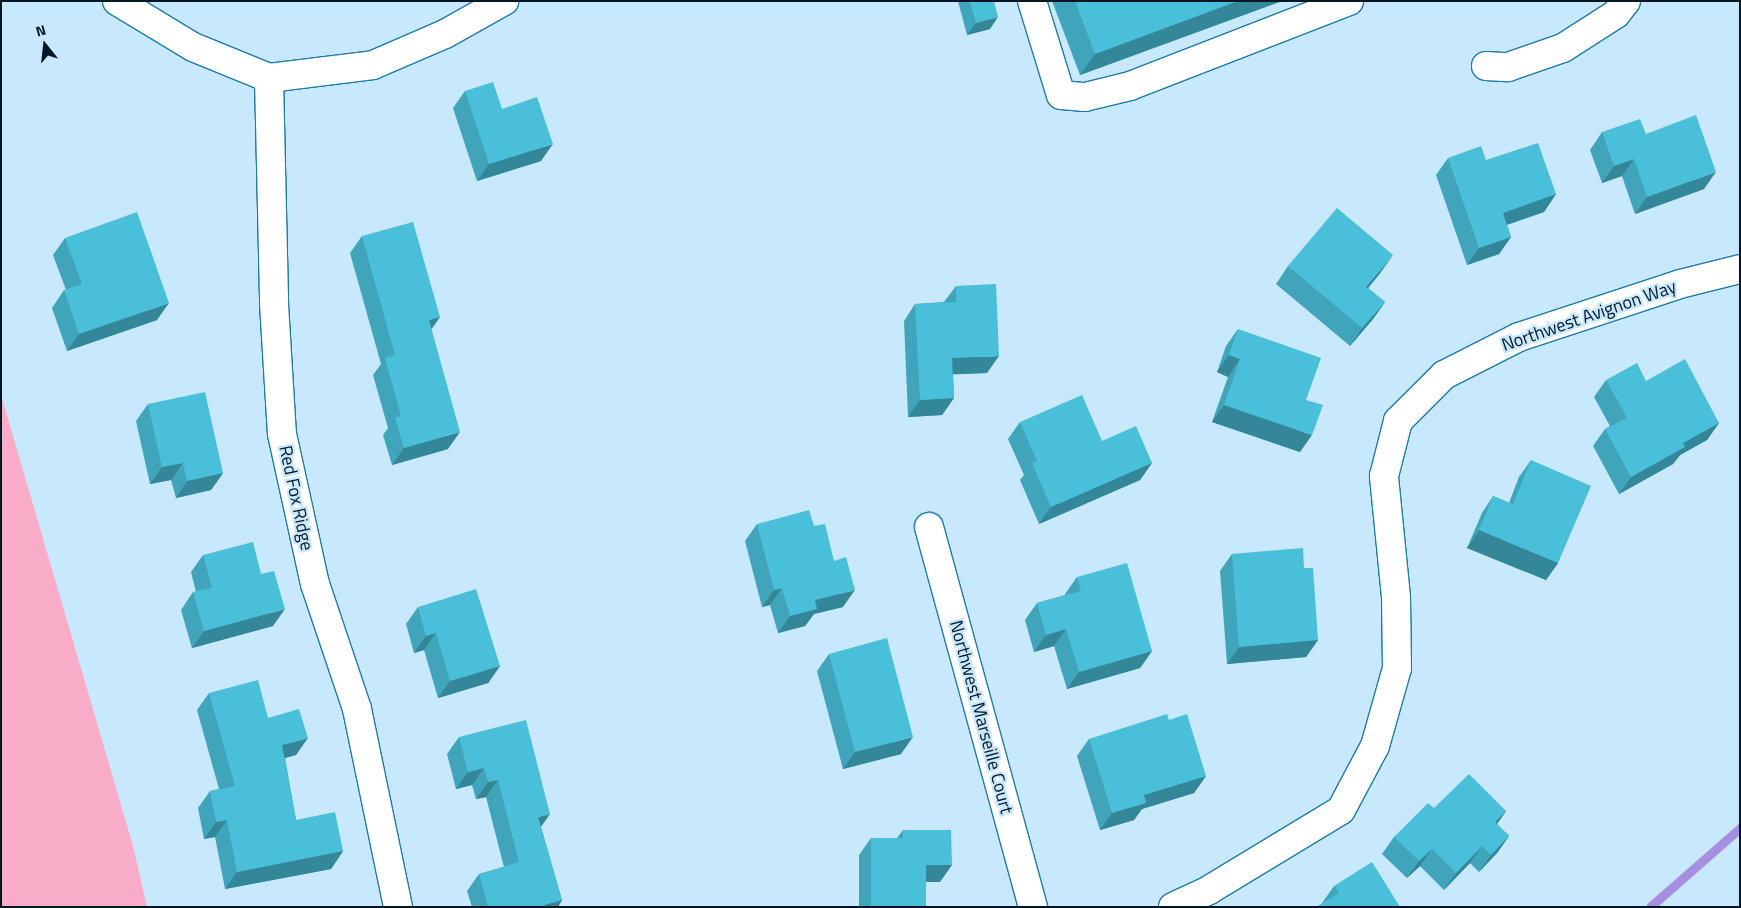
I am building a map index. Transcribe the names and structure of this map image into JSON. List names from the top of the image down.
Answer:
{
  "streets": {
    "street": ["Northwest Avignon Way", "Red Fox Ridge", "Northwest Marseille Court"]
  },
  "north": "top"
}
